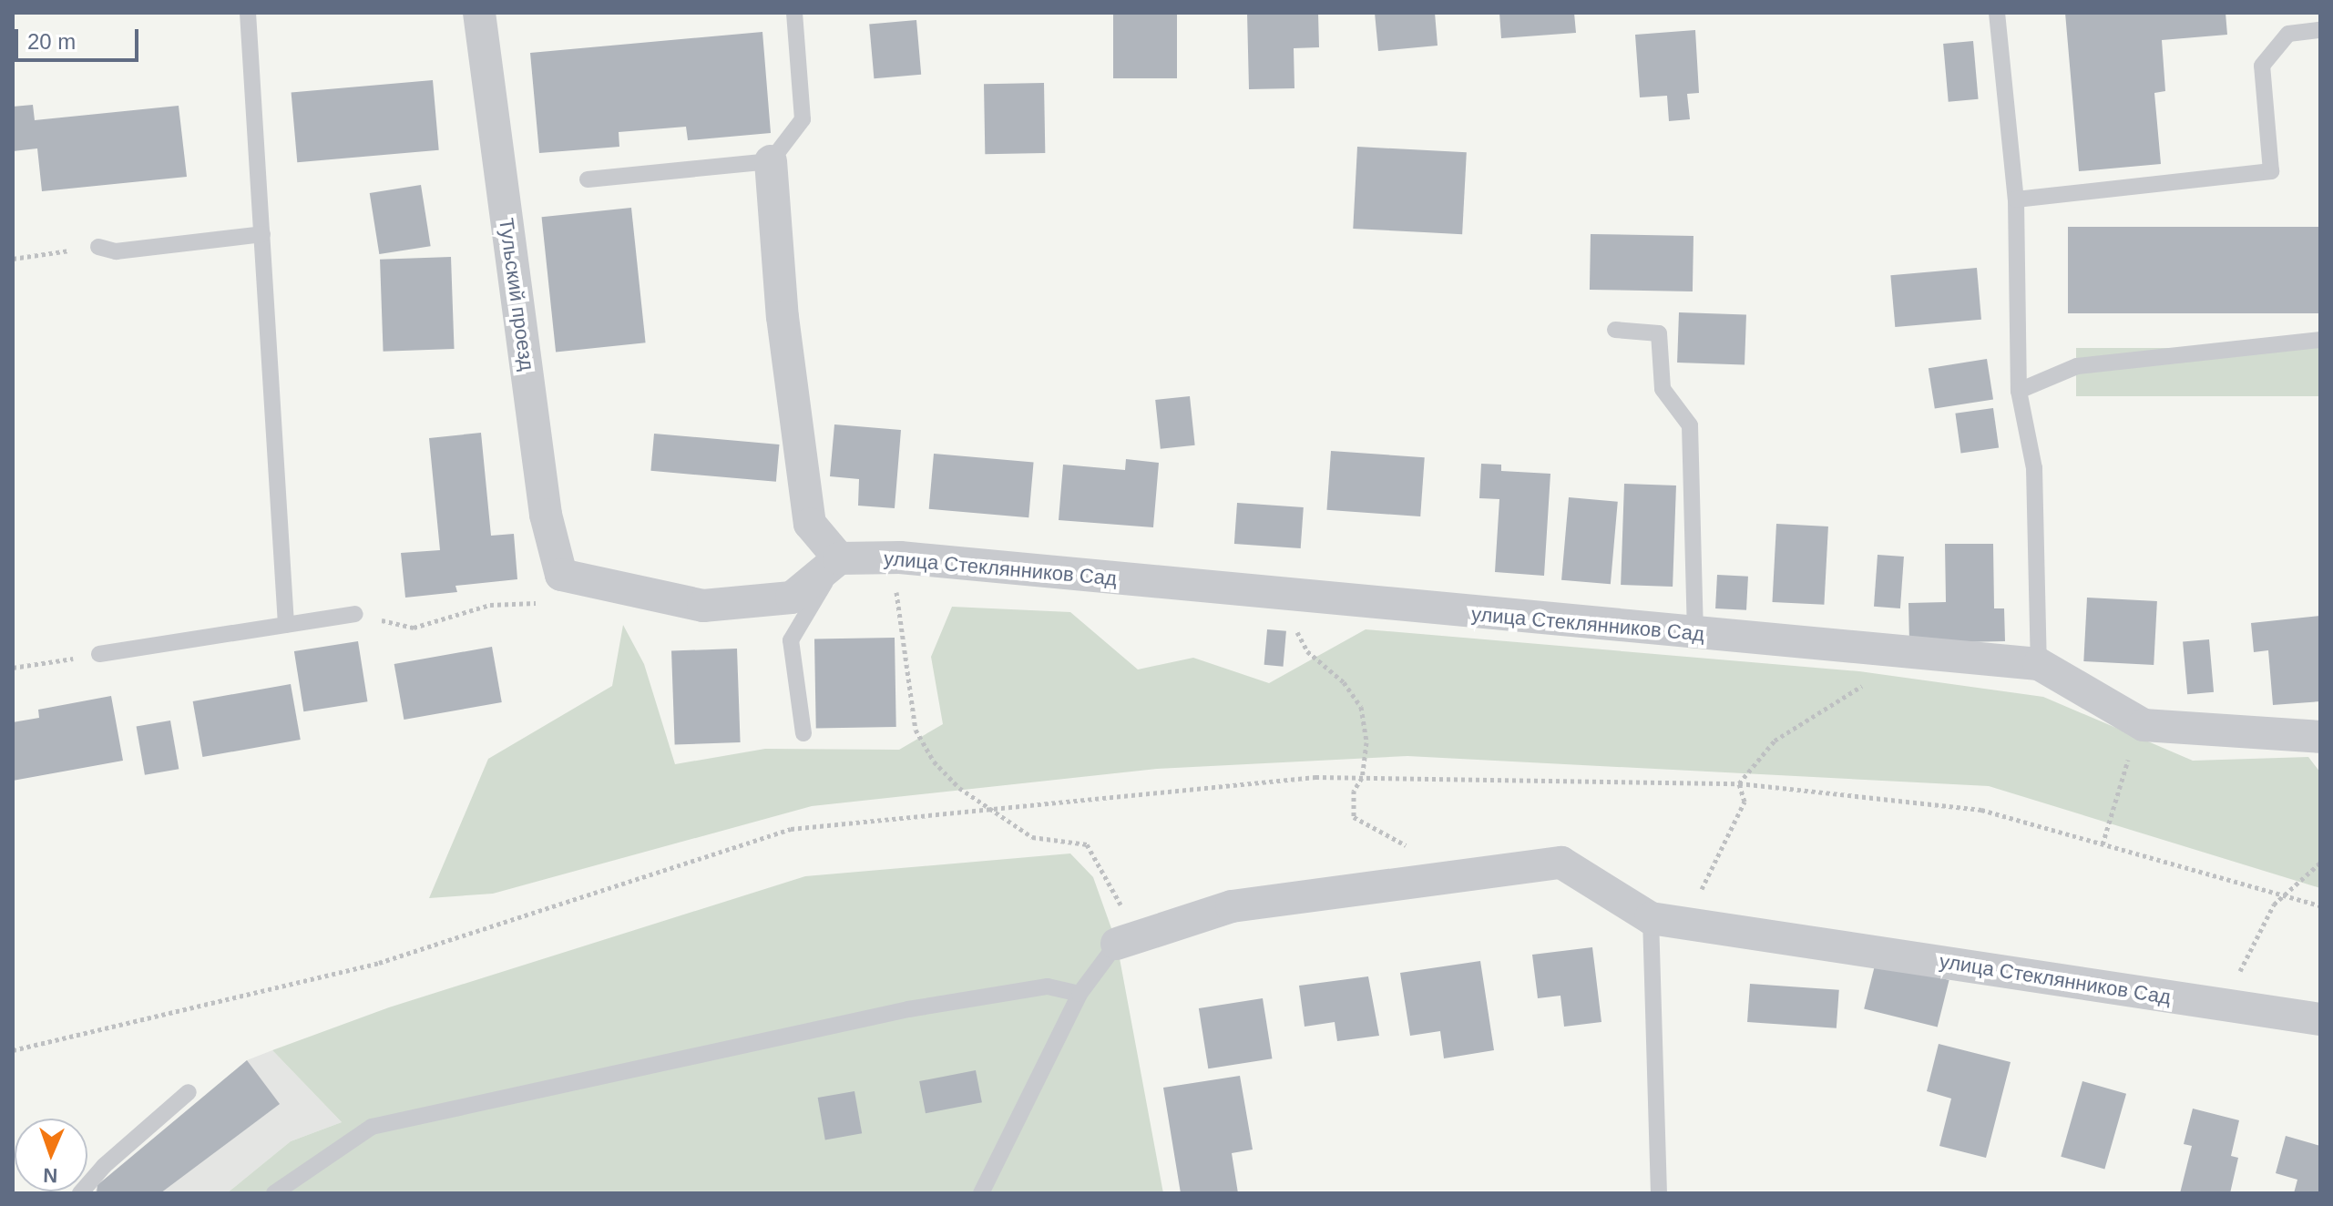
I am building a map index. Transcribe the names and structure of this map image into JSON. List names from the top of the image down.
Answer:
{
  "streets": {
    "street": ["Тульский проезд", "улица Стеклянников Сад"]
  },
  "scale_bar": "20 m",
  "north": "bottom"
}
